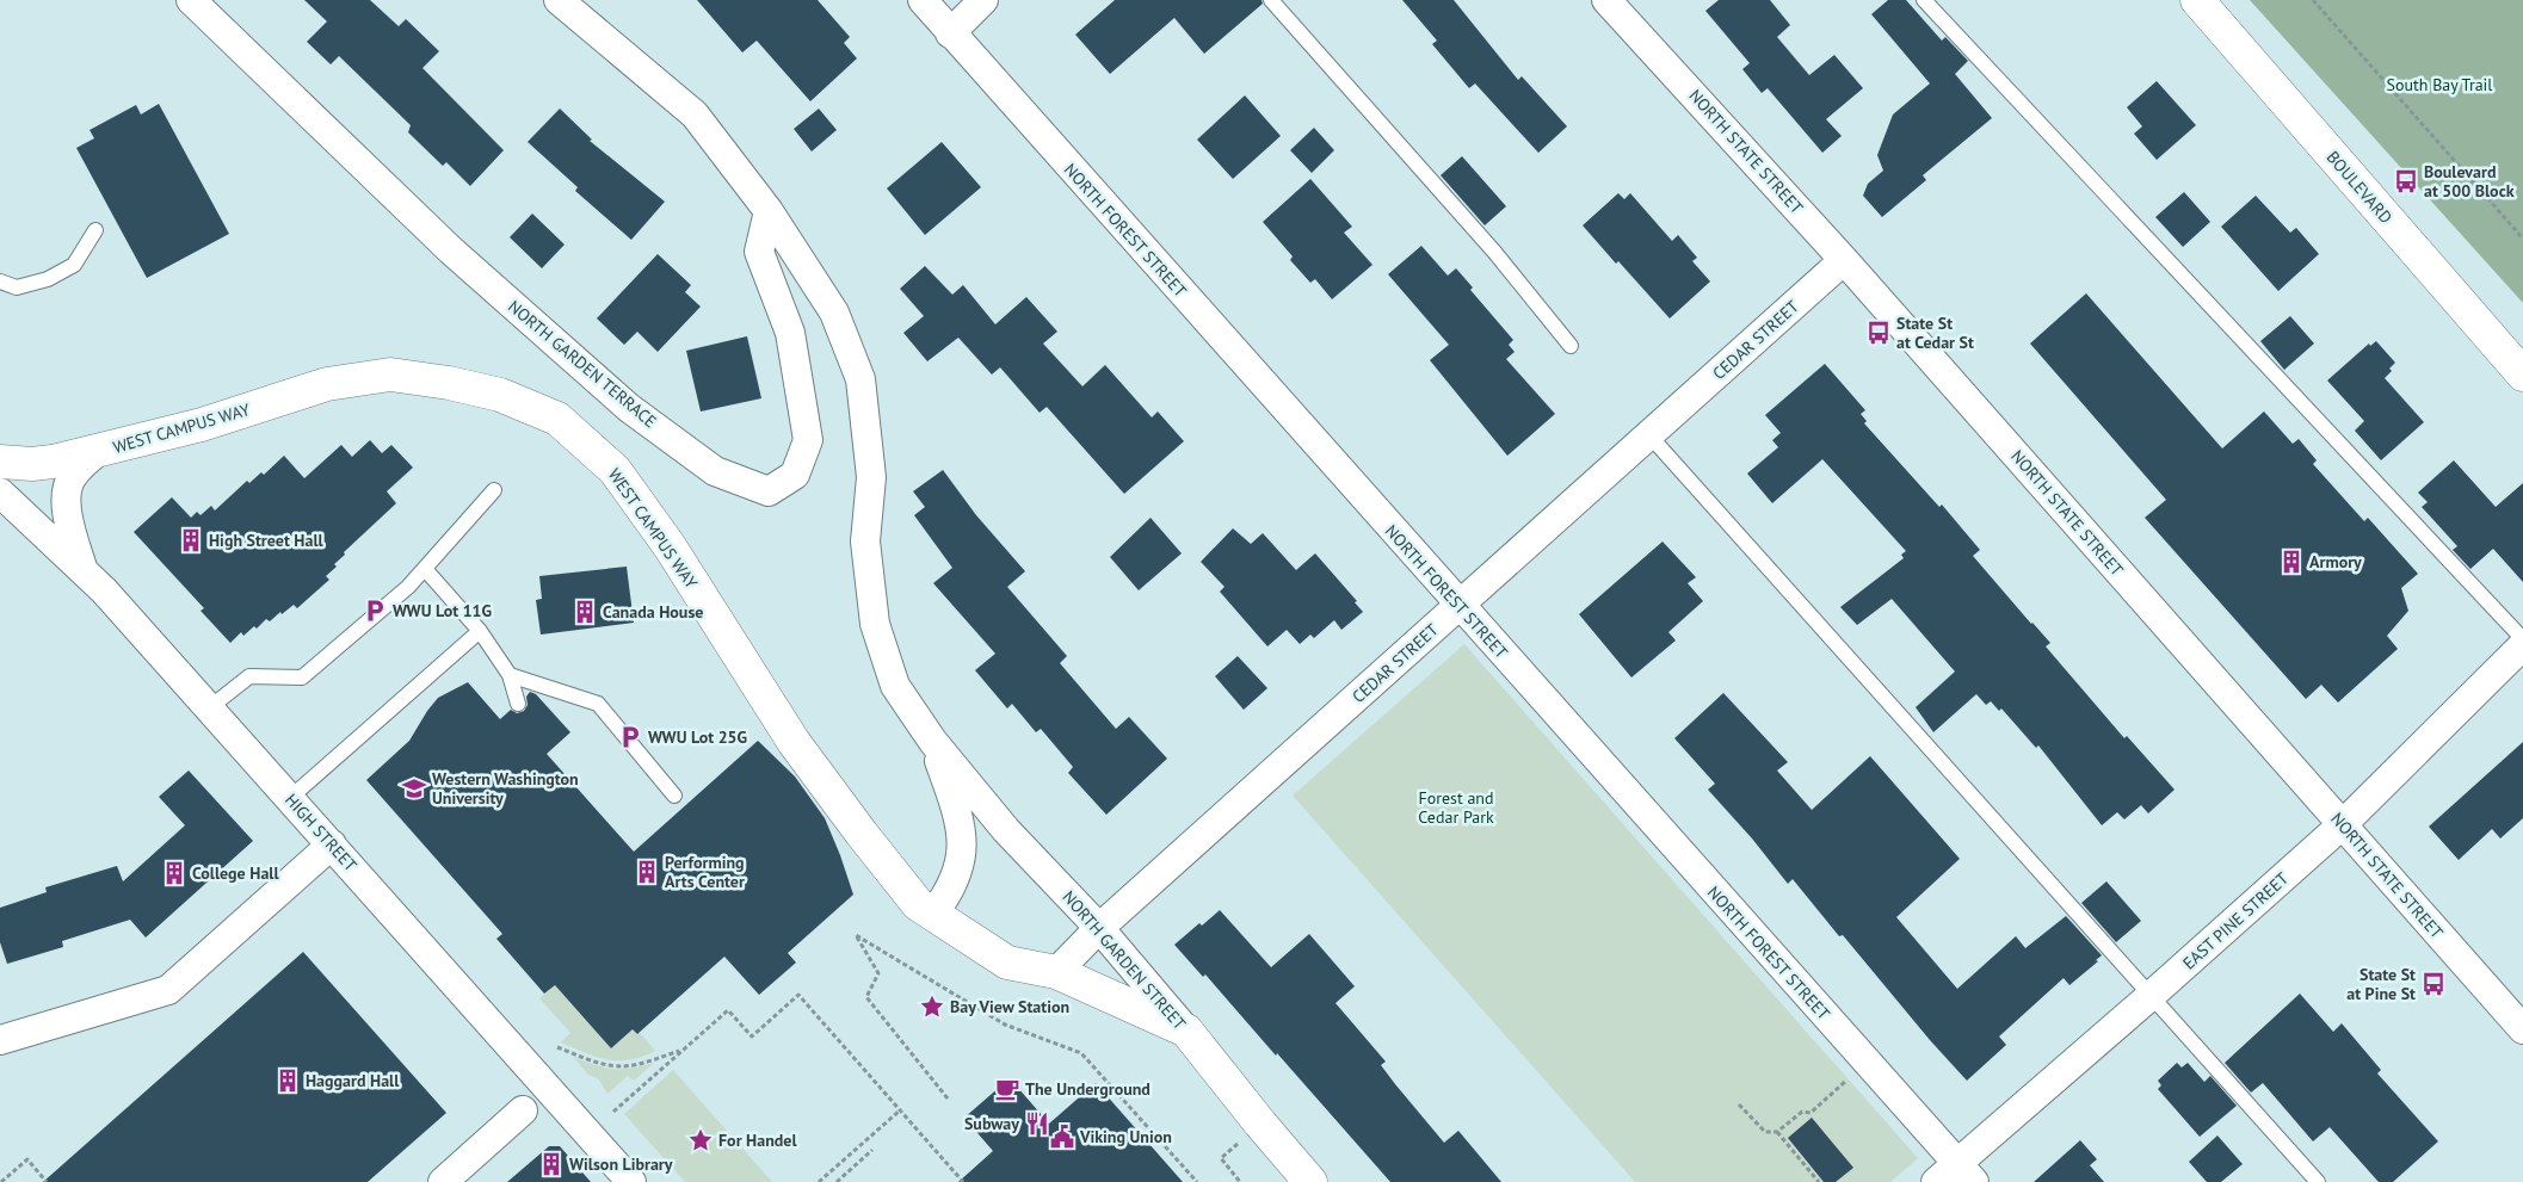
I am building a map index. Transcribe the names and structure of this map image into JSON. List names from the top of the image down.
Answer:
{
  "streets": {
    "street": [
      "NORTH STATE STREET",
      "BOULEVARD",
      "NORTH FOREST STREET",
      "CEDAR STREET",
      "NORTH GARDEN TERRACE",
      "WEST CAMPUS WAY",
      "HIGH STREET",
      "EAST PINE STREET",
      "NORTH GARDEN STREET"
    ]
  },
  "crossings": [
    ["NORTH STATE STREET", "CEDAR STREET"],
    ["NORTH STATE STREET", "EAST PINE STREET"],
    ["NORTH FOREST STREET", "CEDAR STREET"],
    ["NORTH FOREST STREET", "EAST PINE STREET"],
    ["CEDAR STREET", "WEST CAMPUS WAY"],
    ["CEDAR STREET", "NORTH GARDEN STREET"],
    ["NORTH GARDEN TERRACE", "NORTH GARDEN STREET"],
    ["WEST CAMPUS WAY", "NORTH GARDEN STREET"]
  ],
  "parks": ["South Bay Trail", "Forest and Cedar Park"],
  "places": {
    "bus stop": ["Boulevard at 500 Block", "State St at Cedar St", "State St at Pine St"],
    "building": [
      "High Street Hall",
      "Armory",
      "Canada House",
      "Performing Arts Center",
      "College Hall",
      "Haggard Hall",
      "Wilson Library"
    ],
    "parking": ["WWU Lot 11G", "WWU Lot 25G"],
    "school or university": ["Western Washington University"],
    "place": ["Bay View Station", "For Handel"],
    "cafe": ["The Underground"],
    "restaurant": ["Subway"],
    "public building": ["Viking Union"]
  }
}
